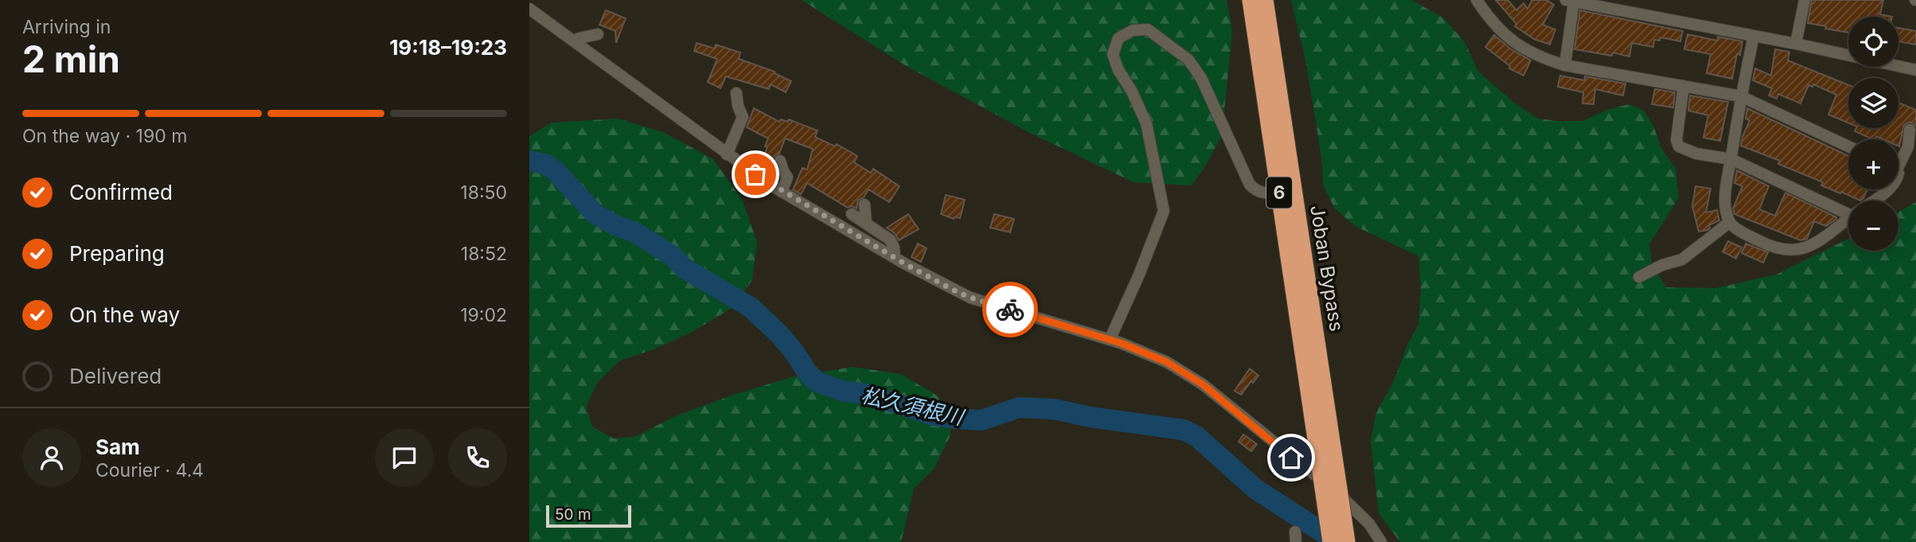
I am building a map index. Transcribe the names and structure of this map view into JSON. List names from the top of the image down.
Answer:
{
  "streets": {
    "highway": ["6", "Joban Bypass"]
  },
  "water": ["松久須根川"],
  "scale_bar": "50 m",
  "page": {
    "heading": ["2 min", "Arriving in", "19:18–19:23"],
    "panel": ["Sam", "Courier · 4.4"],
    "map_buttons": ["+", "−"],
    "bar": "On the way · 190 m",
    "list": [
      ["Confirmed", "18:50"],
      ["Preparing", "18:52"],
      ["On the way", "19:02"],
      "Delivered"
    ],
    "scale": "50 m"
  }
}
